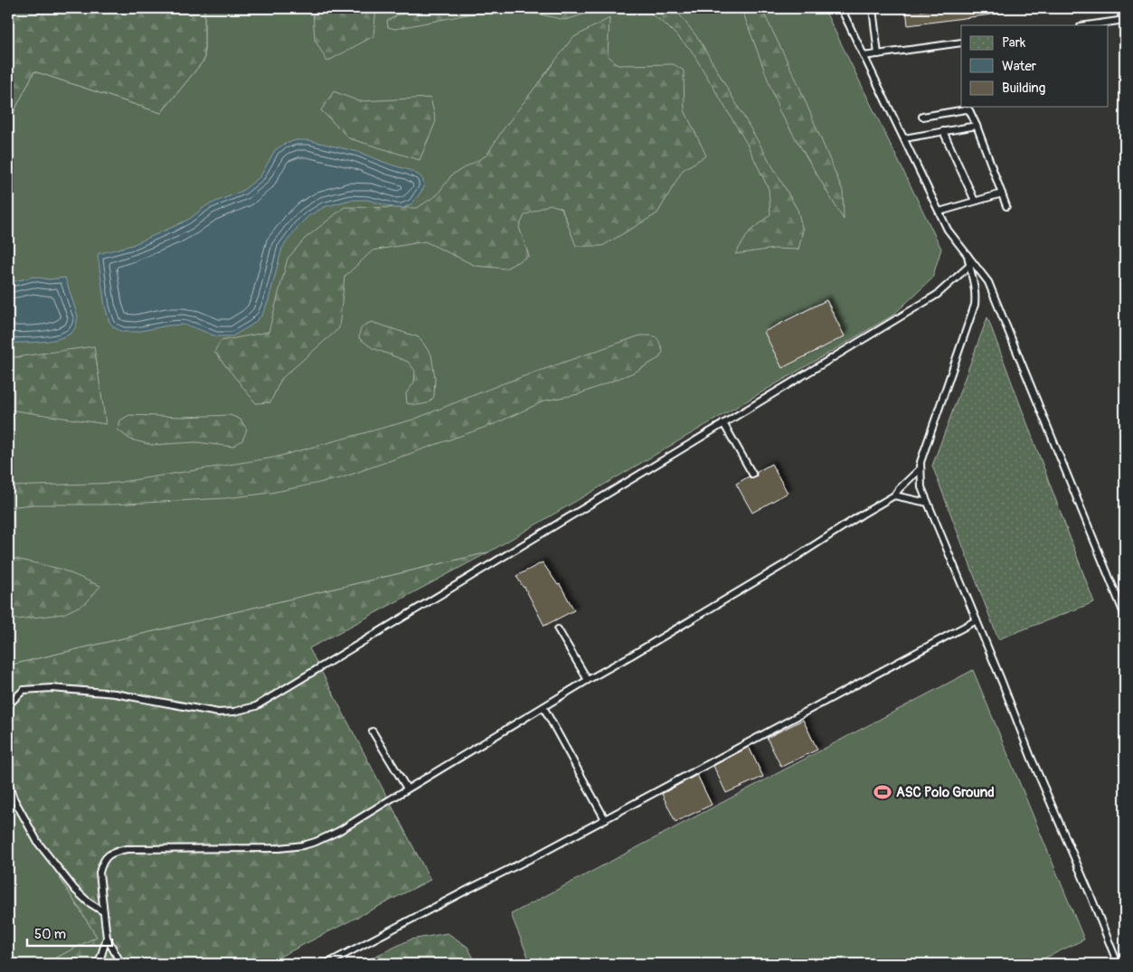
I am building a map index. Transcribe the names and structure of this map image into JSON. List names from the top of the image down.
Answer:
{
  "places": {
    "sports": ["ASC Polo Ground"]
  },
  "legend": ["Park", "Water", "Building"],
  "scale_bar": "50 m"
}
